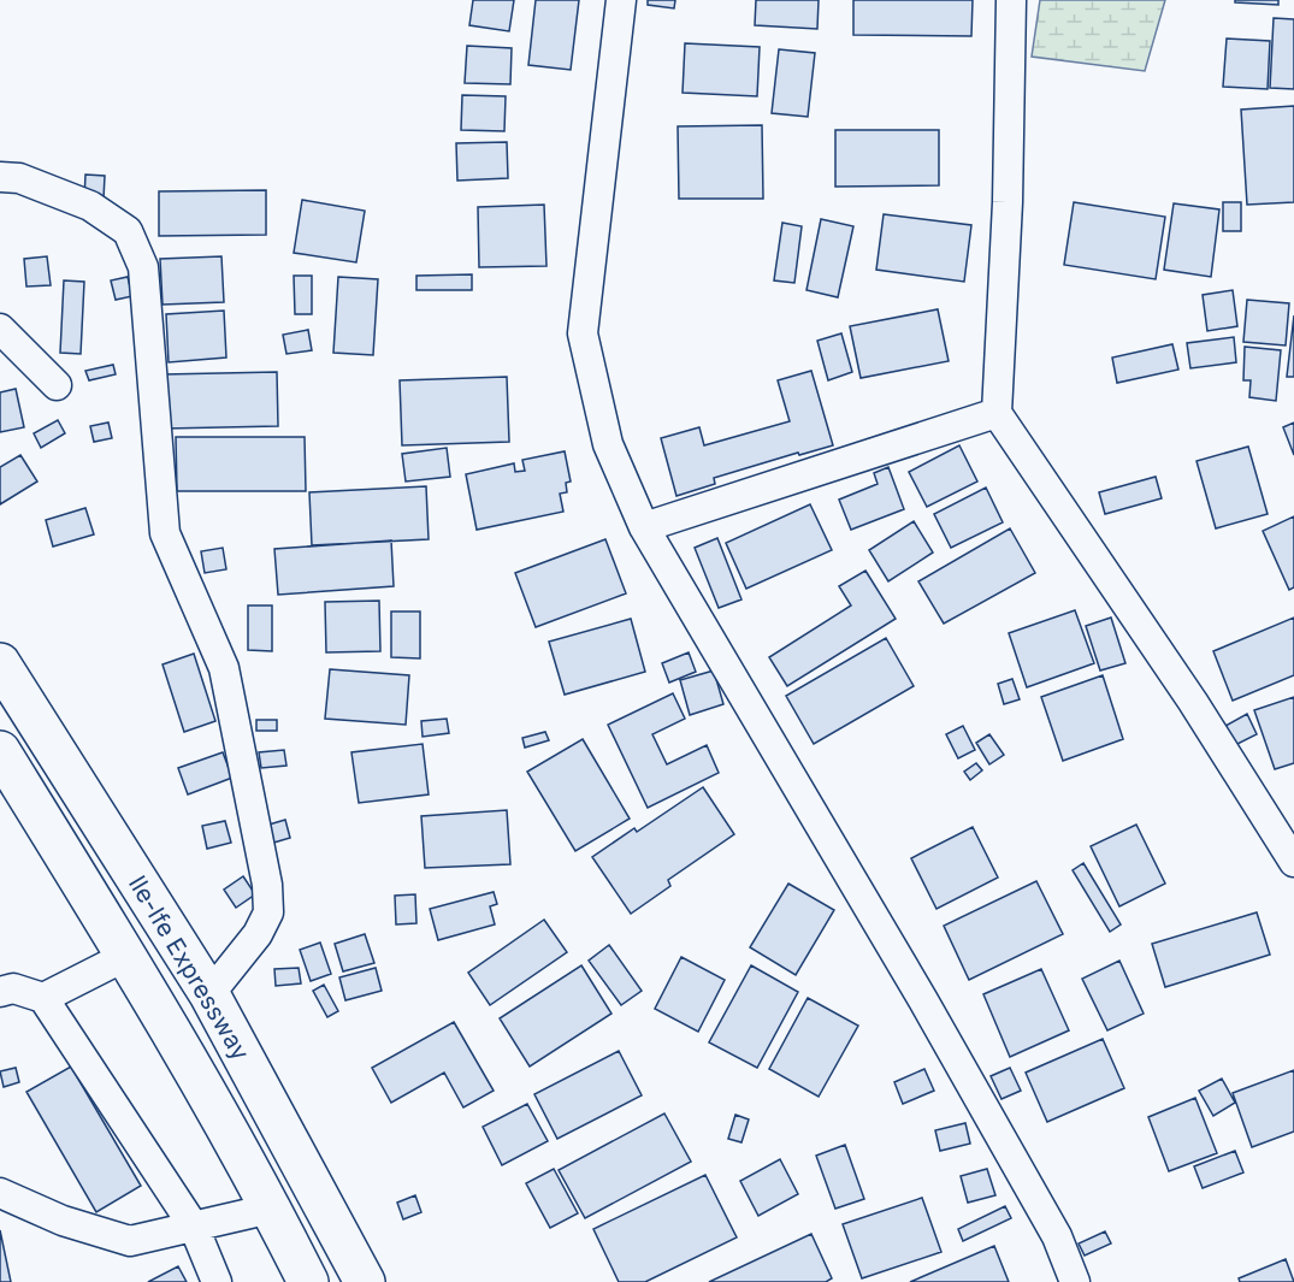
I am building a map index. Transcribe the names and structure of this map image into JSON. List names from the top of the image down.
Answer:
{
  "streets": {
    "main road": ["Ile-Ife Expressway"]
  }
}
